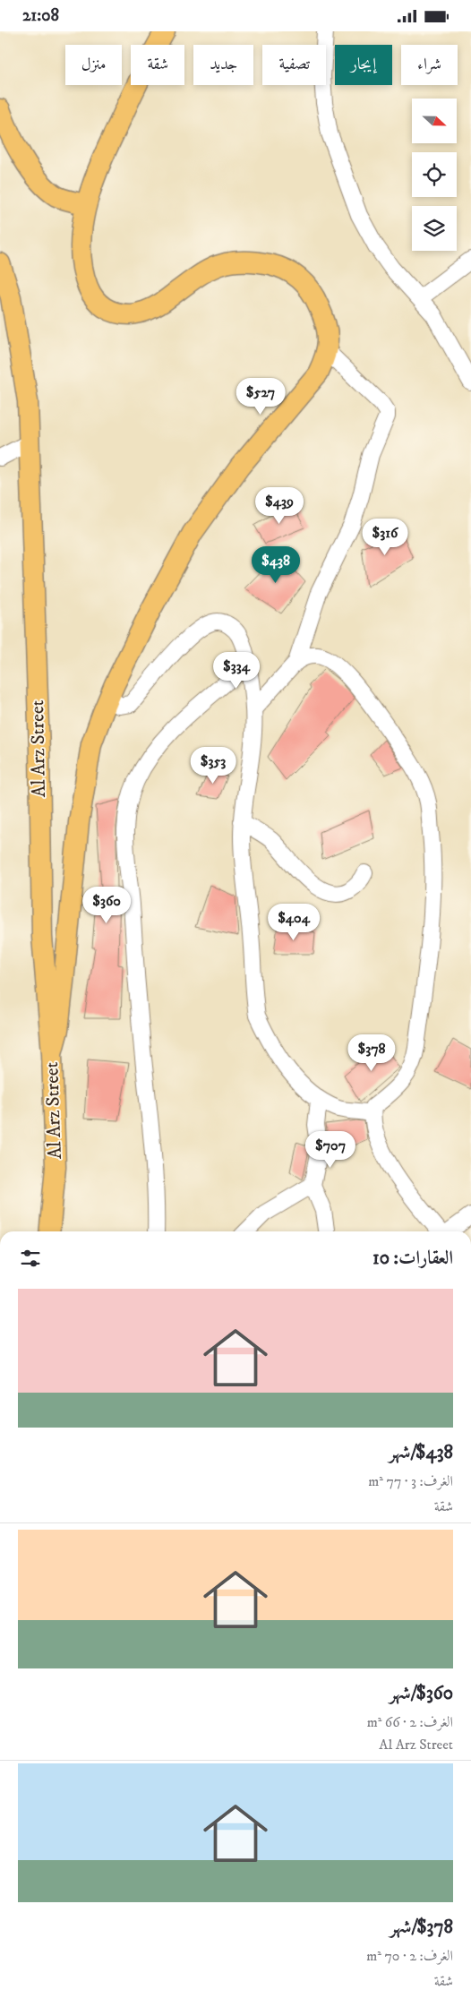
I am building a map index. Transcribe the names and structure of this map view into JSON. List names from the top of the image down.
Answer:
{
  "streets": {
    "main road": ["Al Arz Street"]
  },
  "north": "right",
  "page": {
    "status": "21:08",
    "chip": [
      "شراء",
      "إيجار",
      "تصفية",
      "جديد",
      "شقة",
      "منزل"
    ],
    "price": [
      "$527",
      "$439",
      "$316",
      "$438",
      "$334",
      "$353",
      "$360",
      "$404",
      "$378",
      "$707"
    ],
    "heading": "العقارات: 10",
    "list": [
      {
        "name": "$438/شهر",
        "note": "الغرف: 3 · 77 m² · شقة"
      },
      {
        "name": "$360/شهر",
        "note": "الغرف: 2 · 66 m² · Al Arz Street"
      },
      {
        "name": "$378/شهر",
        "note": "الغرف: 2 · 70 m² · شقة"
      }
    ]
  }
}
